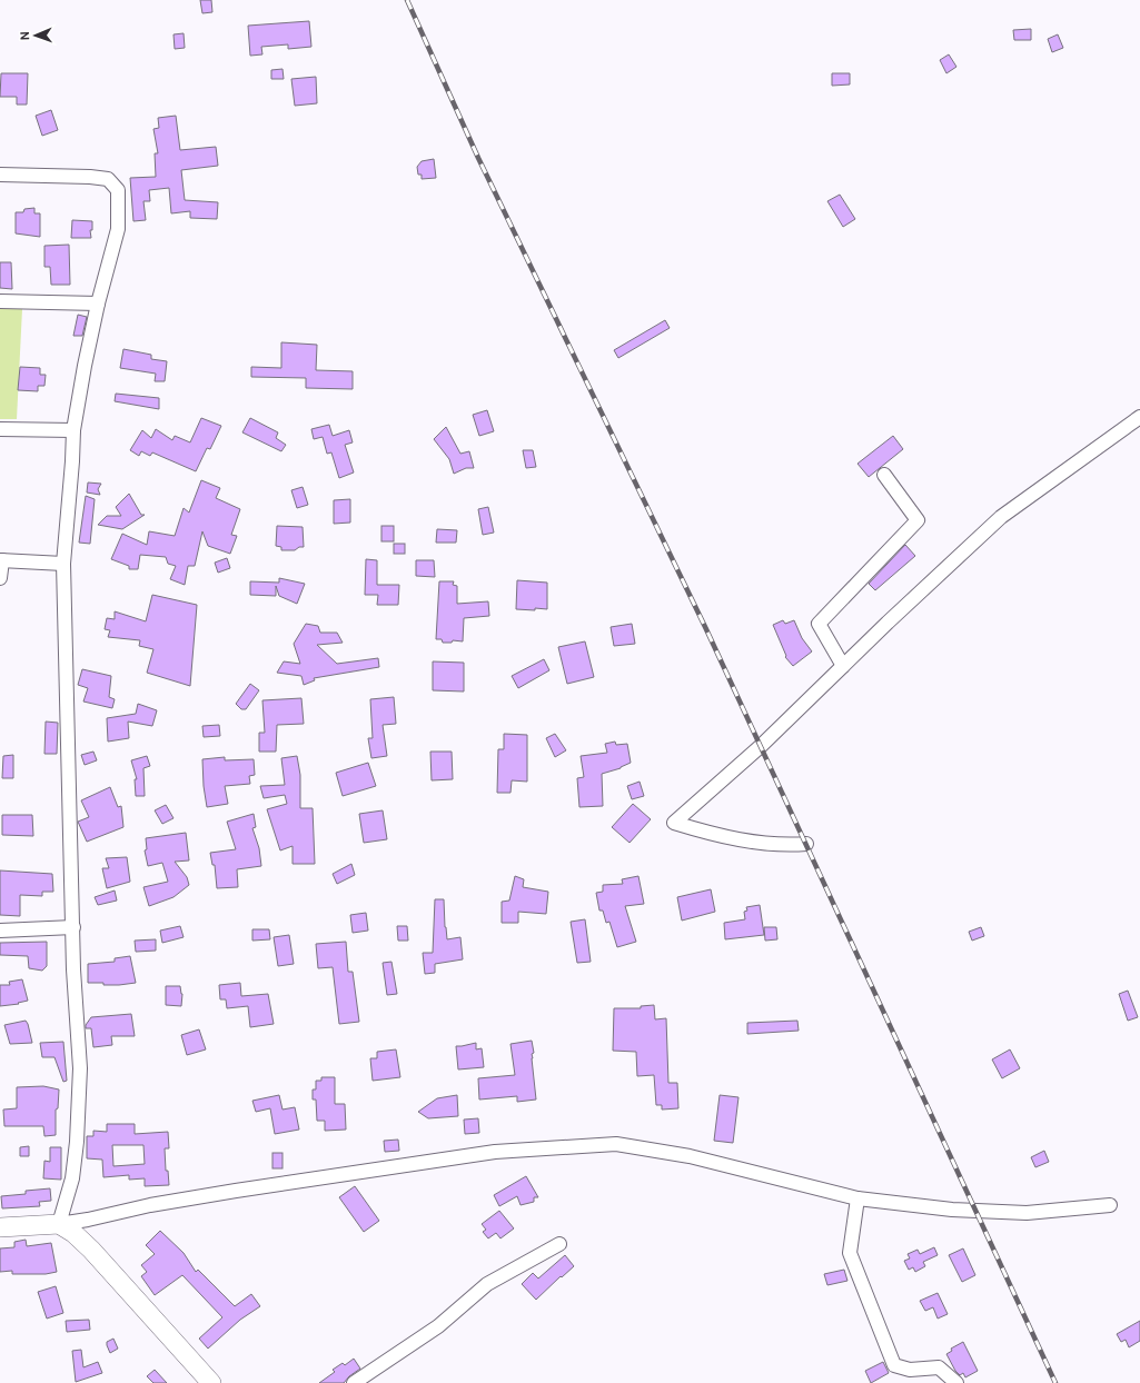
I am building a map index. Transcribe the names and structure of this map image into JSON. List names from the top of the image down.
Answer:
{
  "north": "left"
}
